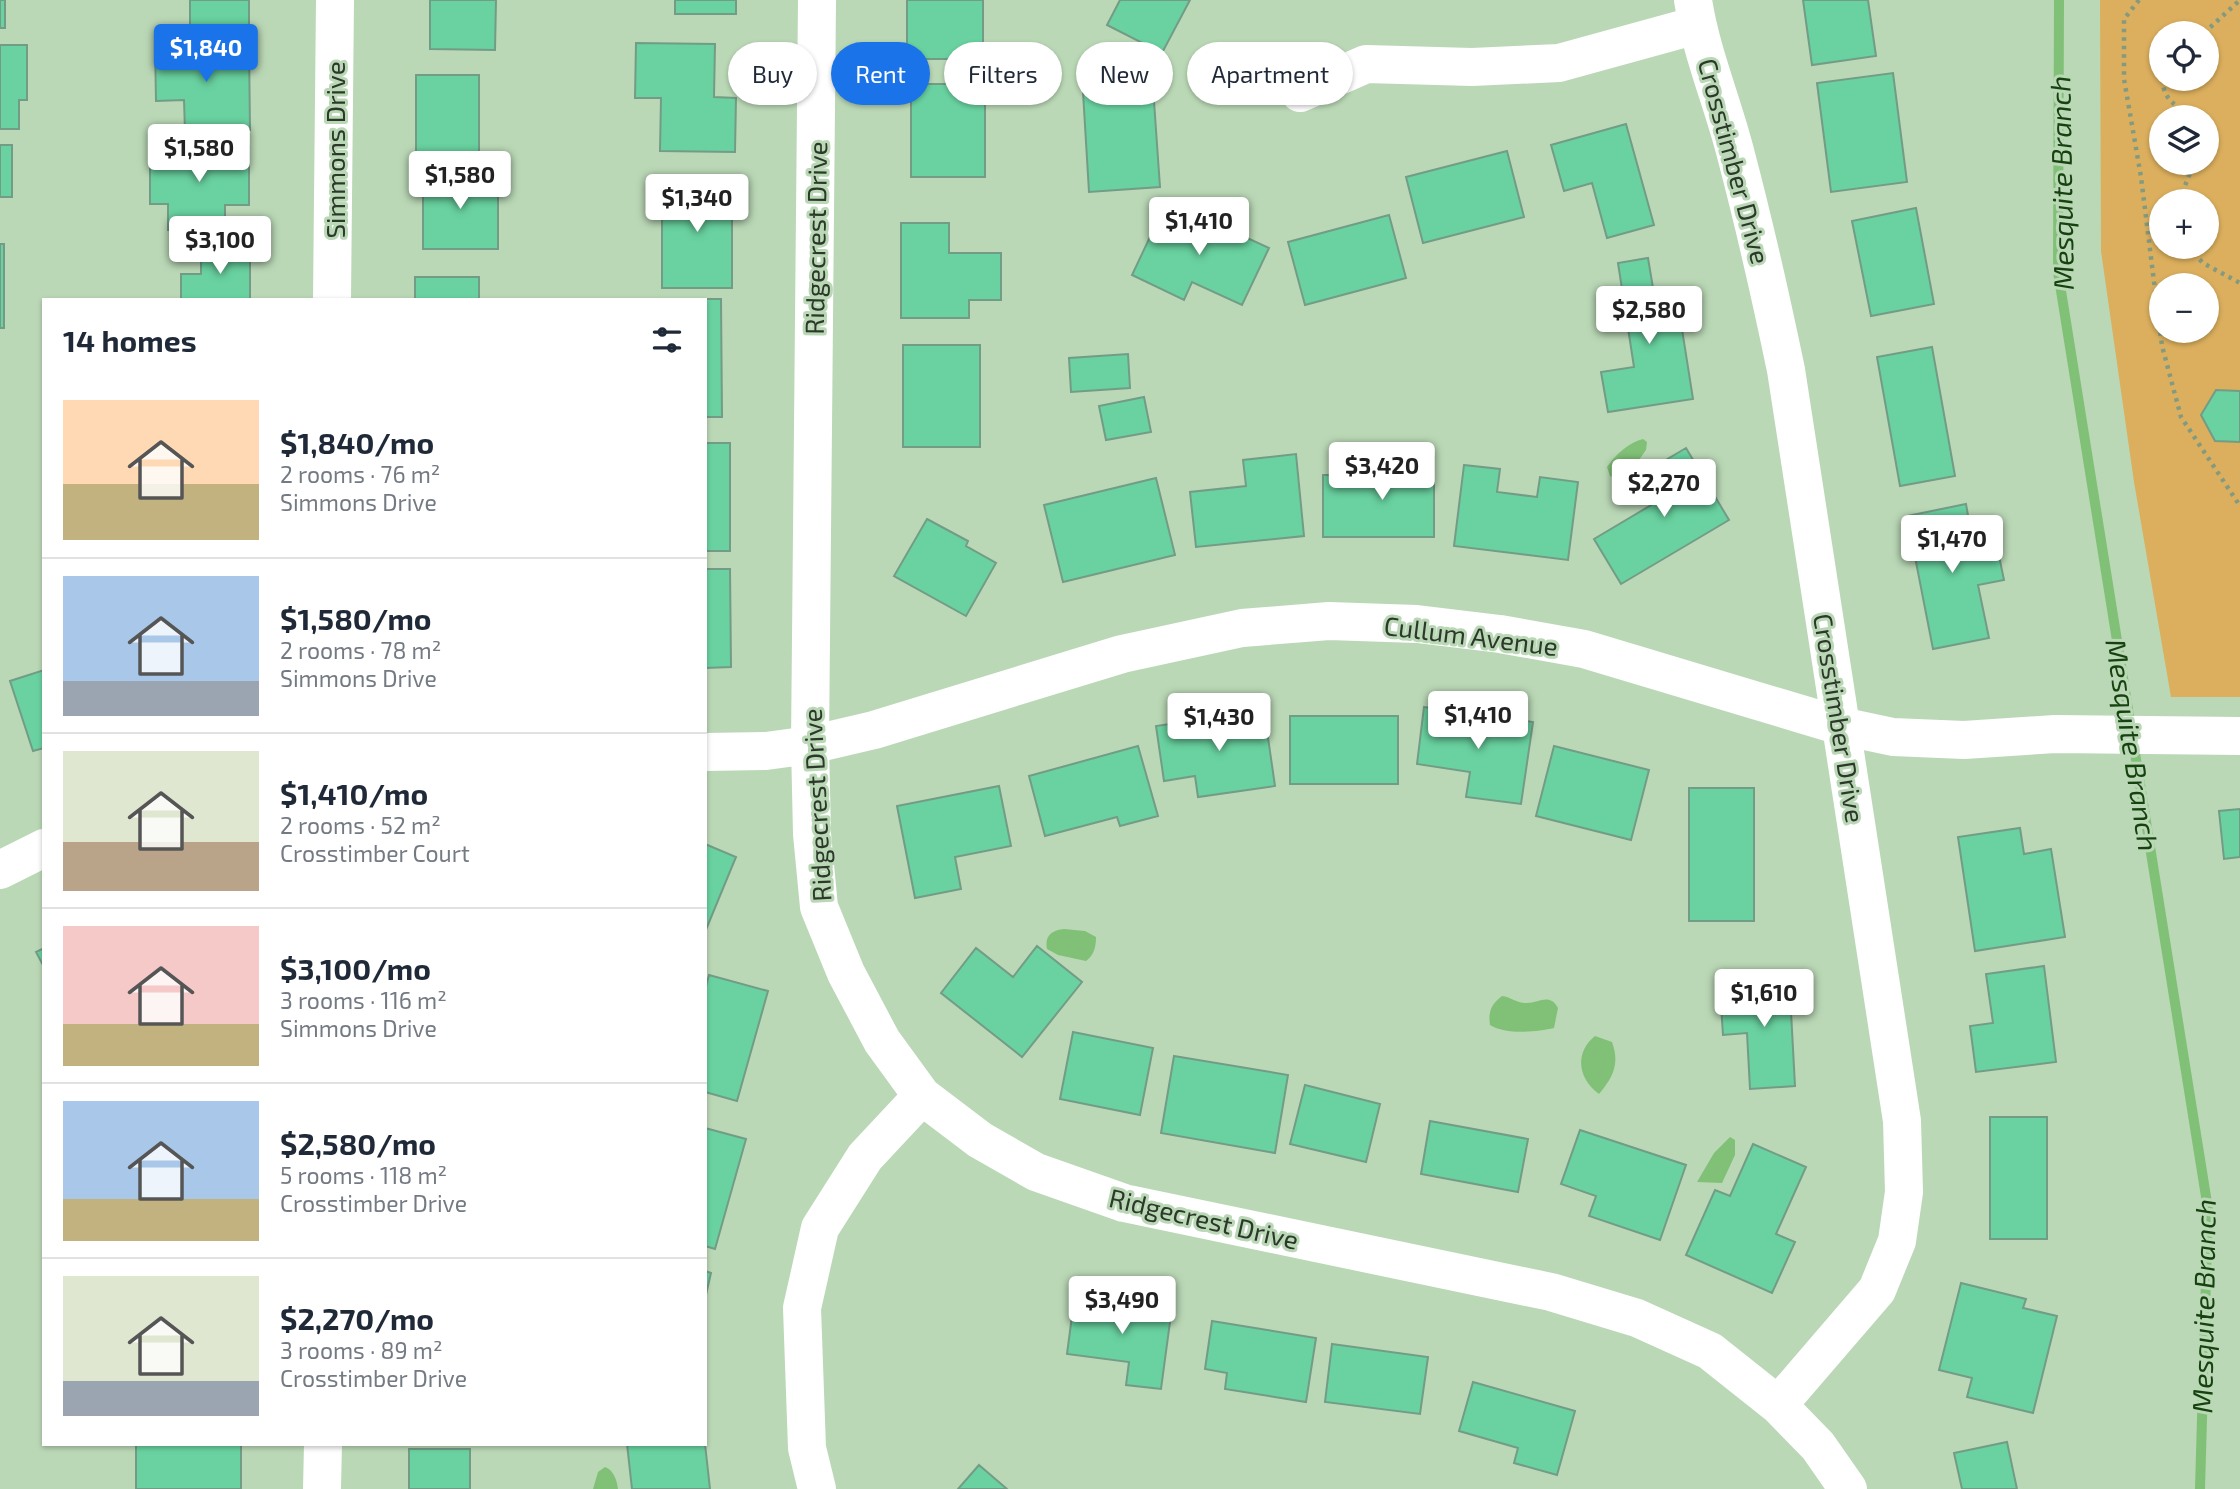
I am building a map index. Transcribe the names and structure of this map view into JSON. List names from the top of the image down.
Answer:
{
  "streets": {
    "street": [
      "Simmons Drive",
      "Crosstimber Drive",
      "Ridgecrest Drive",
      "Cullum Avenue"
    ]
  },
  "crossings": [
    ["Crosstimber Drive", "Ridgecrest Drive"],
    ["Crosstimber Drive", "Cullum Avenue"],
    ["Ridgecrest Drive", "Cullum Avenue"]
  ],
  "water": ["Mesquite Branch"],
  "page": {
    "map_buttons": ["+", "−"],
    "price": [
      "$1,840",
      "$1,580",
      "$1,580",
      "$1,340",
      "$1,410",
      "$3,100",
      "$2,580",
      "$3,420",
      "$2,270",
      "$1,470",
      "$1,410",
      "$1,430",
      "$1,610",
      "$3,490"
    ],
    "chip": [
      "Buy",
      "Rent",
      "Filters",
      "New",
      "Apartment"
    ],
    "heading": "14 homes",
    "list": [
      {
        "name": "$1,840/mo",
        "note": "2 rooms · 76 m² · Simmons Drive"
      },
      {
        "name": "$1,580/mo",
        "note": "2 rooms · 78 m² · Simmons Drive"
      },
      {
        "name": "$1,410/mo",
        "note": "2 rooms · 52 m² · Crosstimber Court"
      },
      {
        "name": "$3,100/mo",
        "note": "3 rooms · 116 m² · Simmons Drive"
      },
      {
        "name": "$2,580/mo",
        "note": "5 rooms · 118 m² · Crosstimber Drive"
      },
      {
        "name": "$2,270/mo",
        "note": "3 rooms · 89 m² · Crosstimber Drive"
      }
    ]
  }
}
